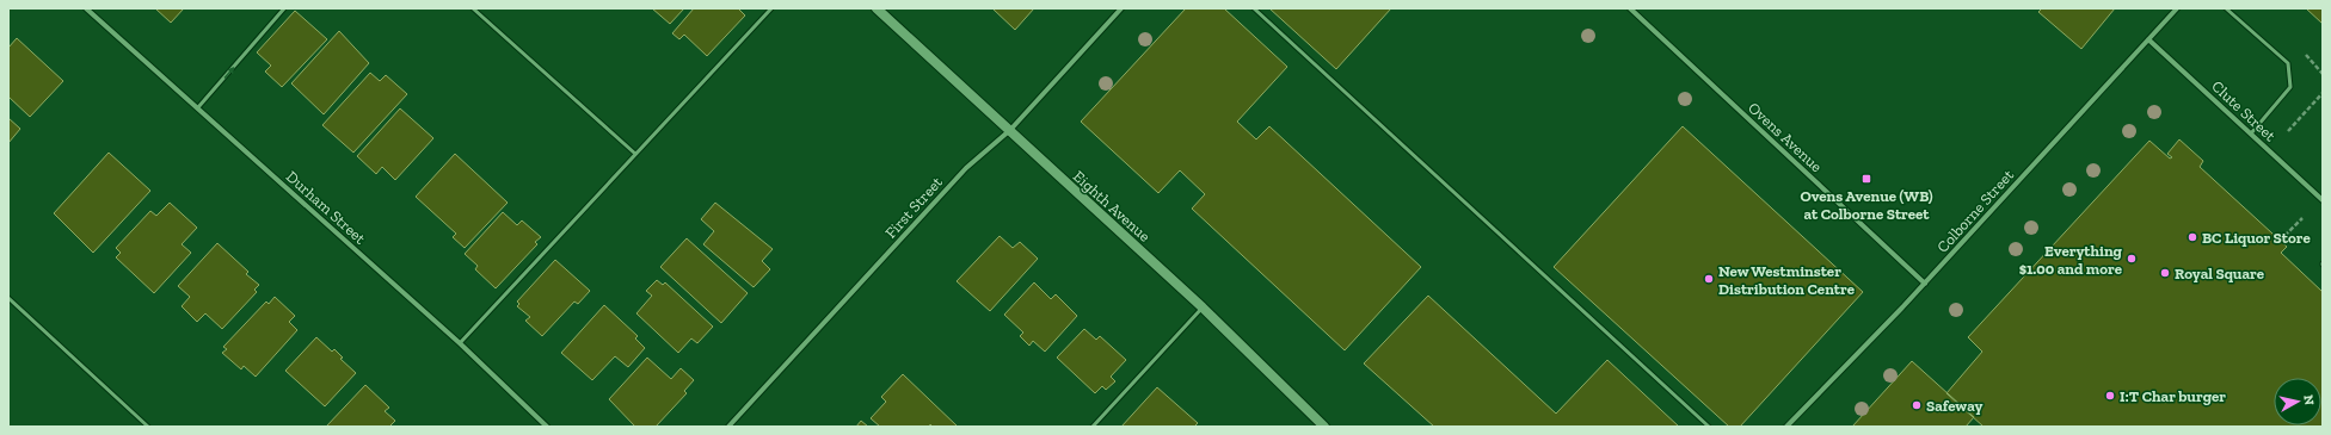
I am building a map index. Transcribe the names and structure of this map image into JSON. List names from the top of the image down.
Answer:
{
  "streets": {
    "street": [
      "Clute Street",
      "Ovens Avenue",
      "Eighth Avenue",
      "Durham Street",
      "First Street",
      "Colborne Street"
    ]
  },
  "crossings": [
    ["Clute Street", "Colborne Street"],
    ["Ovens Avenue", "Colborne Street"],
    ["Eighth Avenue", "First Street"]
  ],
  "places": {
    "transit": ["Ovens Avenue (WB) at Colborne Street"],
    "other": [
      "BC Liquor Store",
      "Everything $1.00 and more",
      "Royal Square",
      "New Westminster Distribution Centre",
      "I:T Char burger",
      "Safeway"
    ]
  },
  "north": "right"
}
